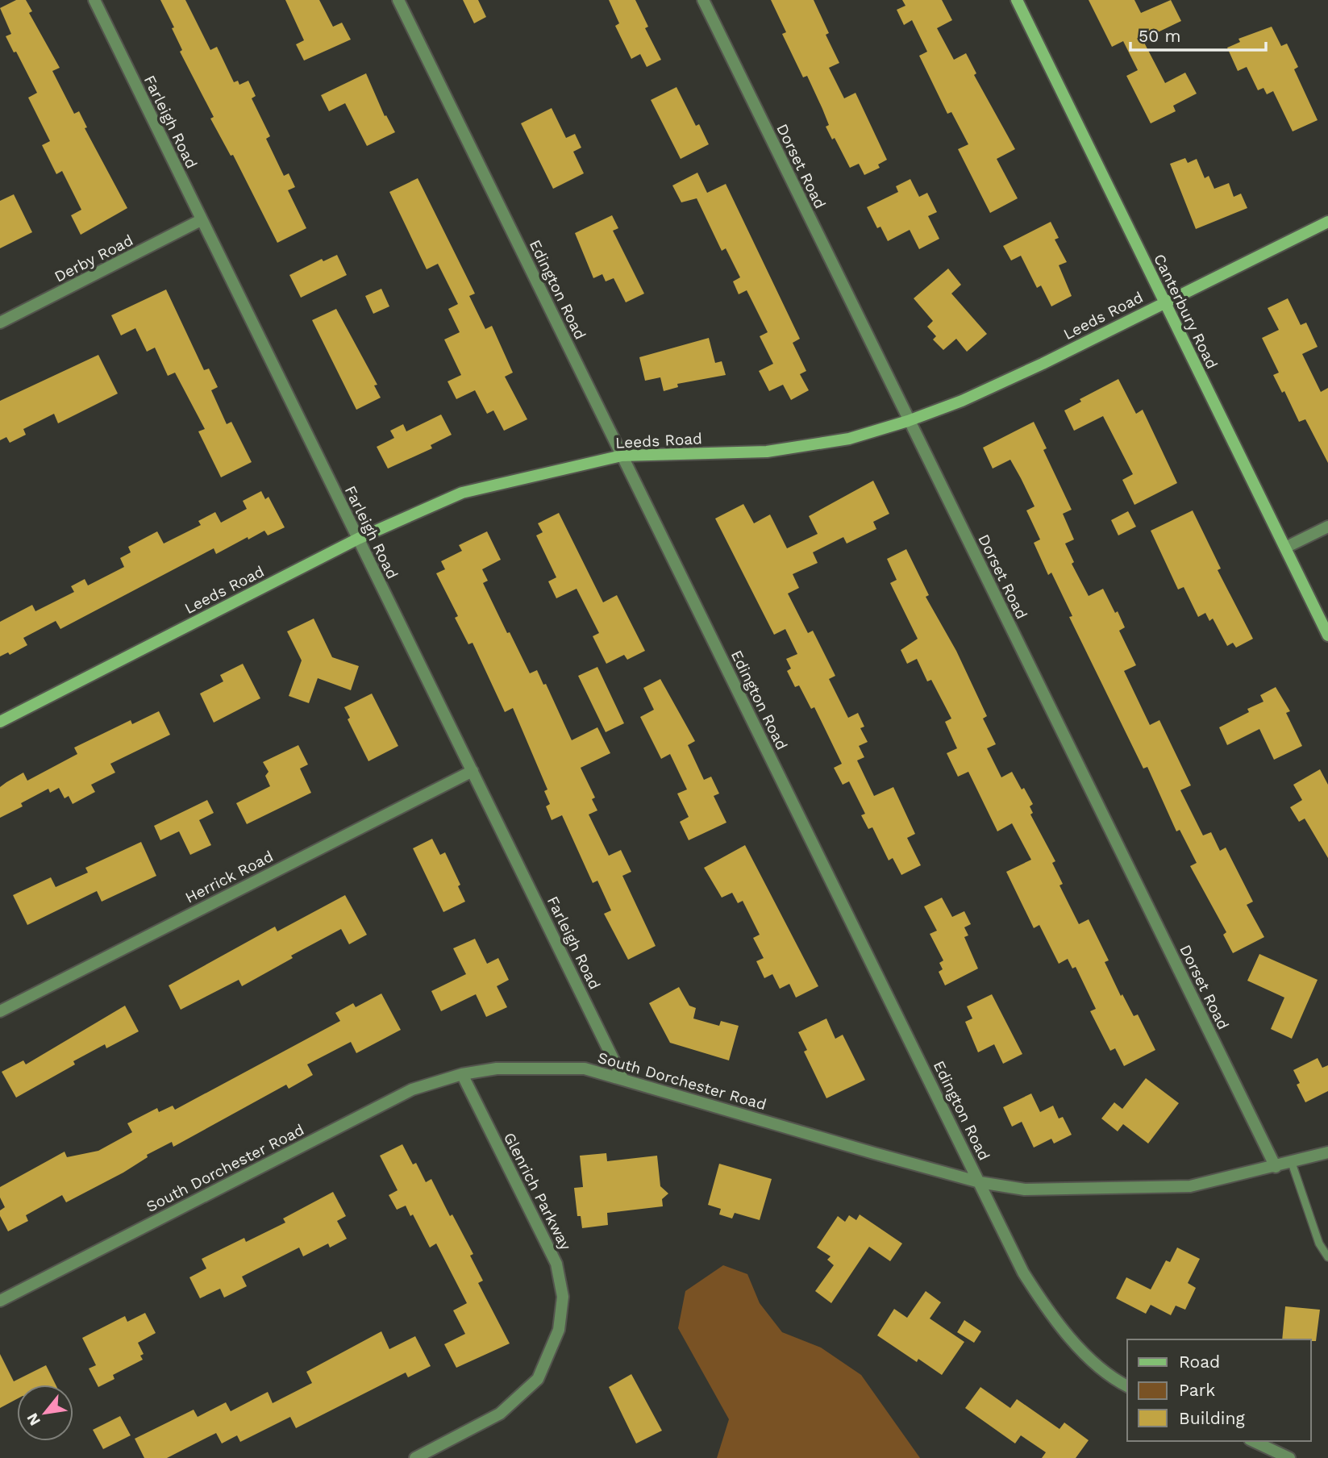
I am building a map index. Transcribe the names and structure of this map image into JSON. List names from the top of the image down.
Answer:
{
  "streets": {
    "street": [
      "Farleigh Road",
      "Dorset Road",
      "Derby Road",
      "Edington Road",
      "Canterbury Road",
      "Leeds Road",
      "Herrick Road",
      "South Dorchester Road",
      "Glenrich Parkway"
    ]
  },
  "crossings": [
    ["Farleigh Road", "Derby Road"],
    ["Farleigh Road", "Leeds Road"],
    ["Farleigh Road", "Herrick Road"],
    ["Farleigh Road", "South Dorchester Road"],
    ["Dorset Road", "Leeds Road"],
    ["Dorset Road", "South Dorchester Road"],
    ["Edington Road", "Leeds Road"],
    ["Edington Road", "South Dorchester Road"],
    ["Canterbury Road", "Leeds Road"],
    ["South Dorchester Road", "Glenrich Parkway"]
  ],
  "legend": ["Road", "Park", "Building"],
  "scale_bar": "50 m",
  "north": "bottom left"
}
